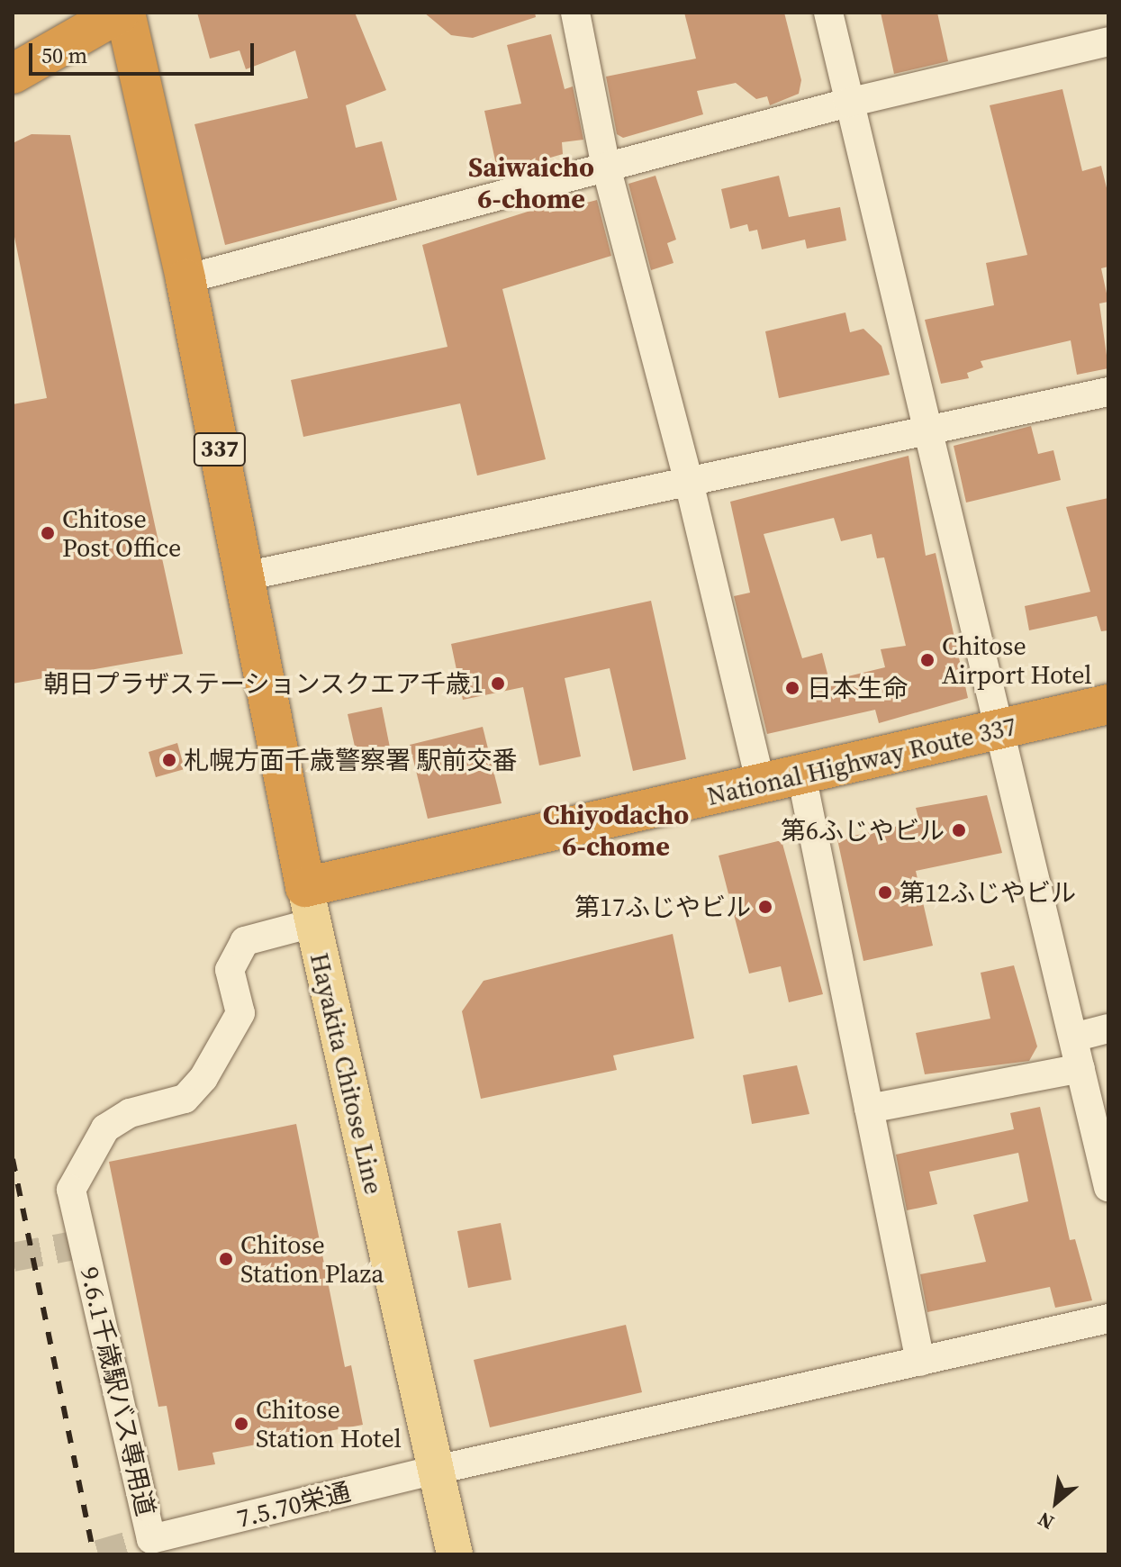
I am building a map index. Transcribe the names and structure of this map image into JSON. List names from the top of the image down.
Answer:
{
  "streets": {
    "highway": ["337", "National Highway Route 337"],
    "main road": ["Hayakita Chitose Line"],
    "street": ["9.6.1千歳駅バス専用道", "7.5.70栄通"]
  },
  "crossings": [
    ["337", "National Highway Route 337"],
    ["337", "Hayakita Chitose Line"],
    ["337", "9.6.1千歳駅バス専用道"],
    ["National Highway Route 337", "Hayakita Chitose Line"],
    ["National Highway Route 337", "9.6.1千歳駅バス専用道"],
    ["Hayakita Chitose Line", "9.6.1千歳駅バス専用道"],
    ["Hayakita Chitose Line", "7.5.70栄通"],
    ["9.6.1千歳駅バス専用道", "7.5.70栄通"]
  ],
  "districts": ["Saiwaicho 6-chome", "Chiyodacho 6-chome"],
  "places": [
    "Chitose Post Office",
    "Chitose Airport Hotel",
    "朝日プラザステーションスクエア千歳1",
    "日本生命",
    "札幌方面千歳警察署 駅前交番",
    "第6ふじやビル",
    "第12ふじやビル",
    "第17ふじやビル",
    "Chitose Station Plaza",
    "Chitose Station Hotel"
  ],
  "scale_bar": "50 m",
  "north": "bottom left"
}
